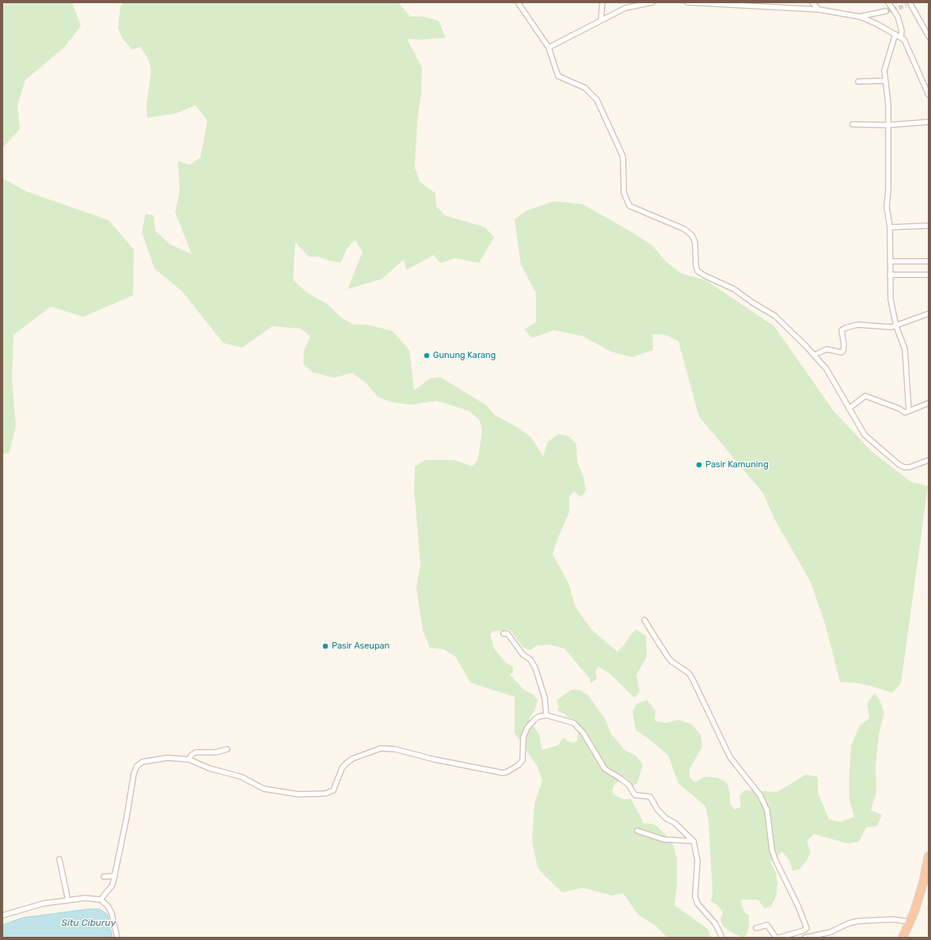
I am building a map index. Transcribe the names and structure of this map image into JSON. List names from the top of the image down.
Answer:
{
  "water": ["Situ Ciburuy"],
  "places": ["Gunung Karang", "Pasir Kamuning", "Pasir Aseupan"]
}
